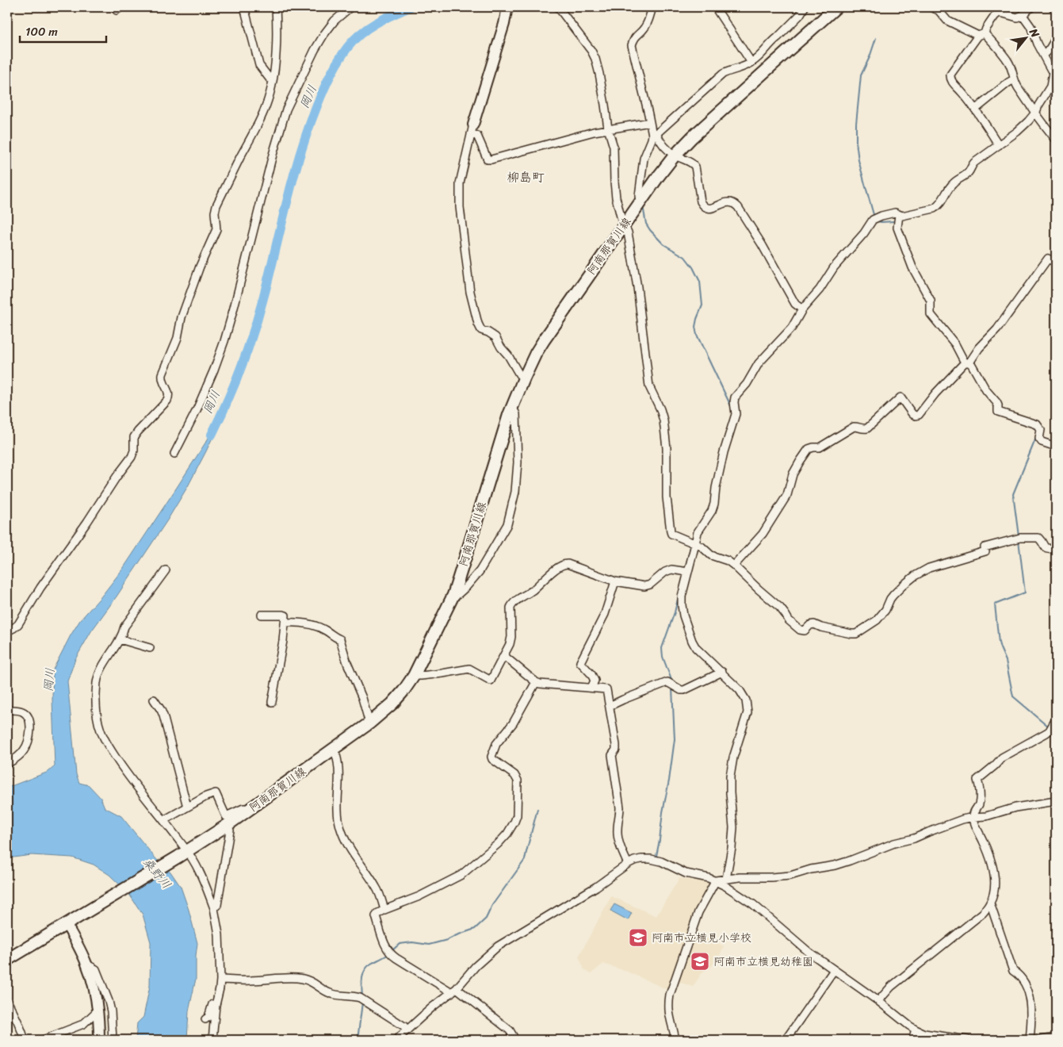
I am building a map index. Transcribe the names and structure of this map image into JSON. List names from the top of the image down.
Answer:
{
  "streets": {
    "main road": ["阿南那賀川線"]
  },
  "districts": ["柳島町"],
  "water": ["岡川", "桑野川"],
  "places": {
    "school or university": ["阿南市立横見小学校", "阿南市立横見幼稚園"]
  },
  "scale_bar": "100 m",
  "north": "top right"
}
